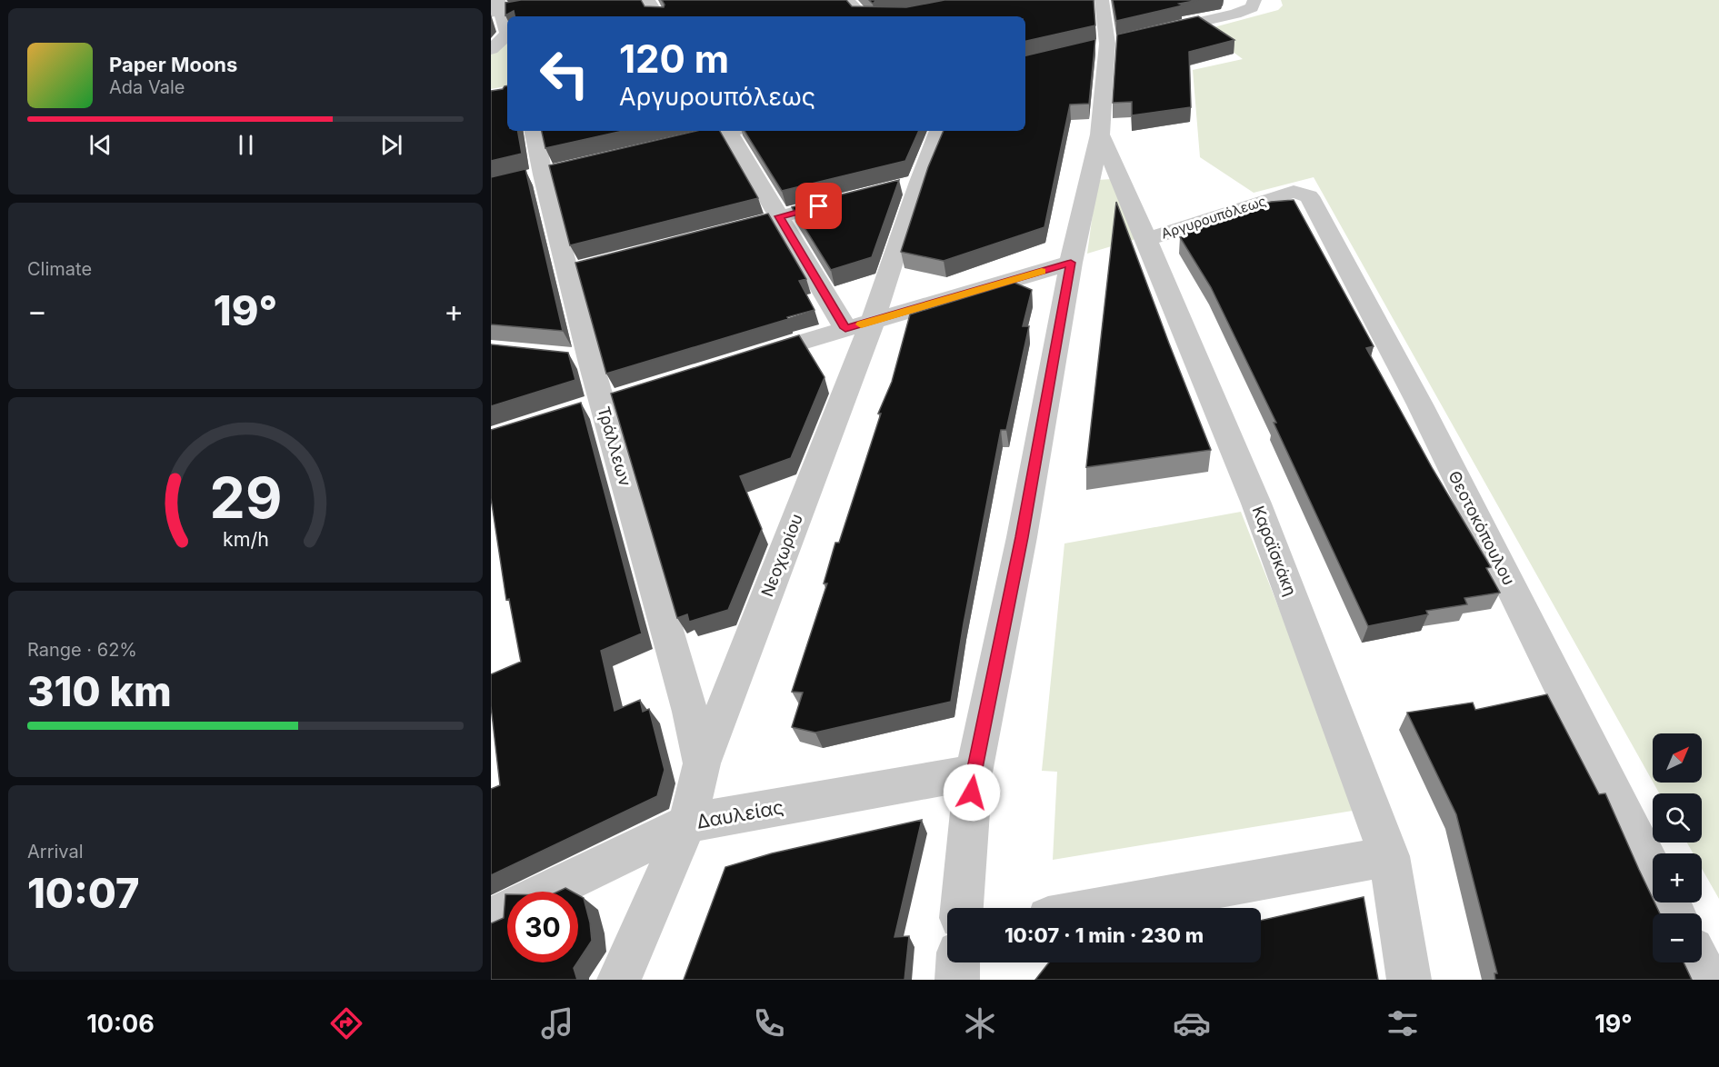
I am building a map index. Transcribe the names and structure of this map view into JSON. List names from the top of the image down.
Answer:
{
  "streets": {
    "street": [
      "Αργυρουπόλεως",
      "Τράλλεων",
      "Θεοτοκόπουλου",
      "Καραϊσκάκη",
      "Νεοχωρίου",
      "Δαυλείας"
    ]
  },
  "crossings": [
    ["Αργυρουπόλεως", "Θεοτοκόπουλου"],
    ["Αργυρουπόλεως", "Καραϊσκάκη"],
    ["Τράλλεων", "Νεοχωρίου"],
    ["Νεοχωρίου", "Δαυλείας"]
  ],
  "north": "top right",
  "page": {
    "turn": ["120 m", "Αργυρουπόλεως"],
    "song": ["Paper Moons", "Ada Vale"],
    "tile": [
      "Climate",
      ["Range · 62%", "310 km"],
      ["Arrival", "10:07"]
    ],
    "heat": ["−", "19°", "+"],
    "map_buttons": ["+", "−"],
    "limit": "30",
    "trip": "10:07 · 1 min · 230 m",
    "tabs": ["10:06", "19°"],
    "gauge": ["29", "km/h"]
  }
}
